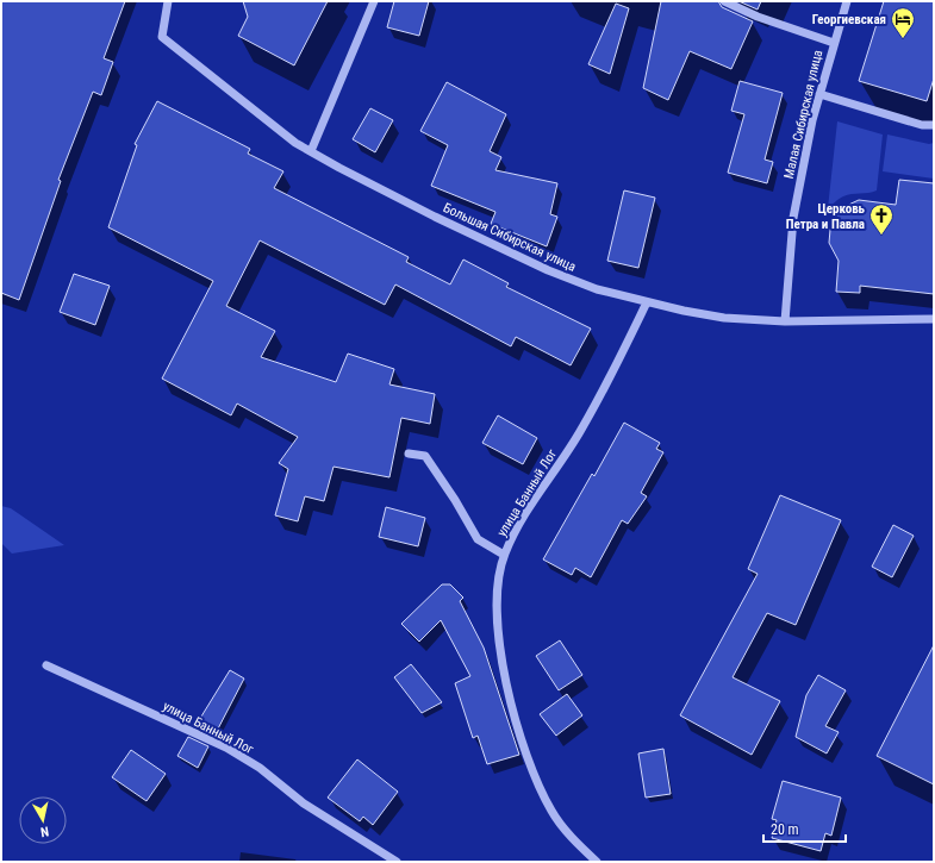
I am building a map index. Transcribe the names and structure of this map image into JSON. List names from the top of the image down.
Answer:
{
  "streets": {
    "street": ["Малая Сибирская улица", "Большая Сибирская улица", "улица Банный Лог"]
  },
  "crossings": [
    ["Малая Сибирская улица", "Большая Сибирская улица"],
    ["Большая Сибирская улица", "улица Банный Лог"]
  ],
  "places": {
    "hotel": ["Георгиевская"],
    "church": ["Церковь Петра и Павла"]
  },
  "scale_bar": "20 m",
  "north": "bottom"
}
